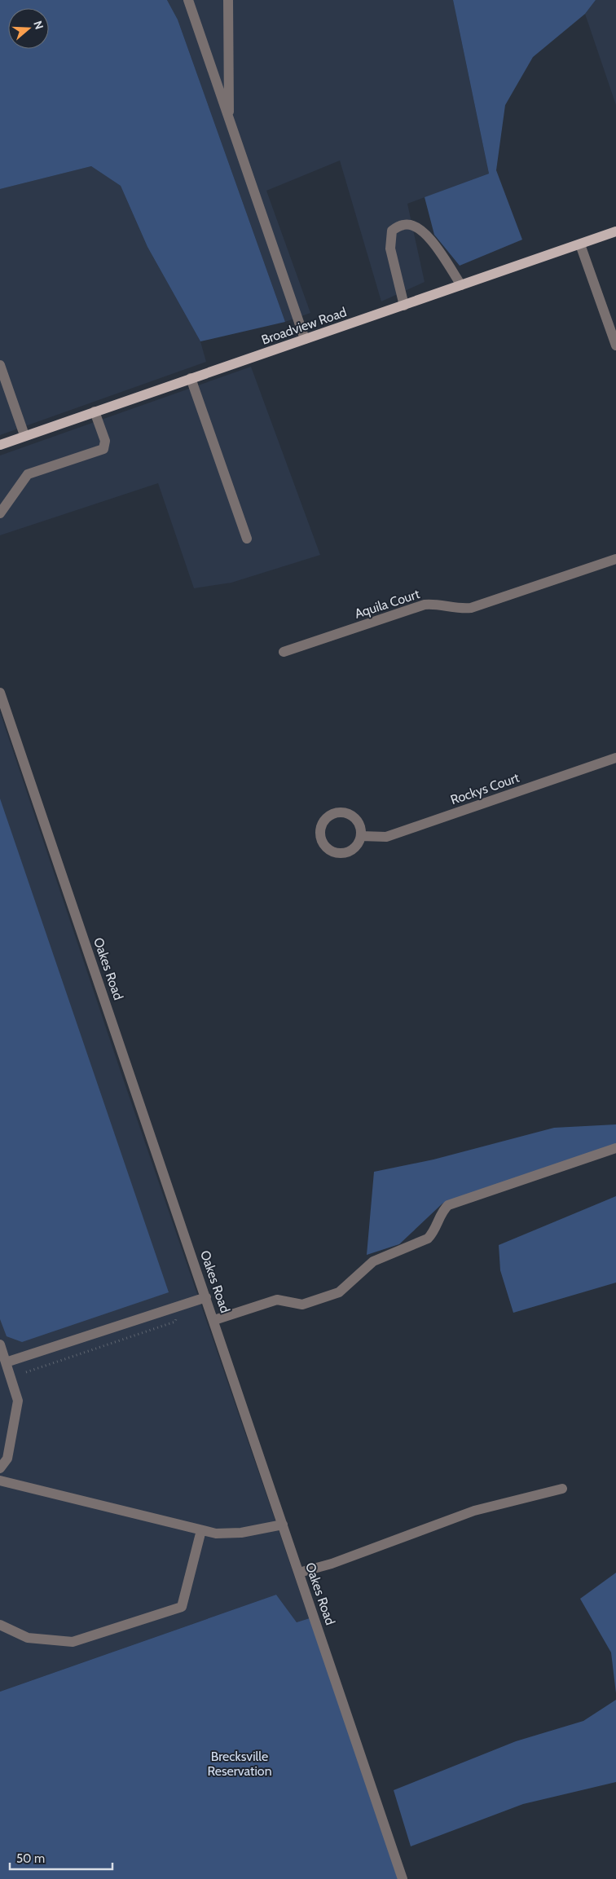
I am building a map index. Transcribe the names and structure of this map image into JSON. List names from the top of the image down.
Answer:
{
  "streets": {
    "main road": ["Broadview Road"],
    "street": ["Aquila Court", "Rockys Court", "Oakes Road"]
  },
  "parks": ["Brecksville Reservation"],
  "scale_bar": "50 m",
  "north": "right"
}
